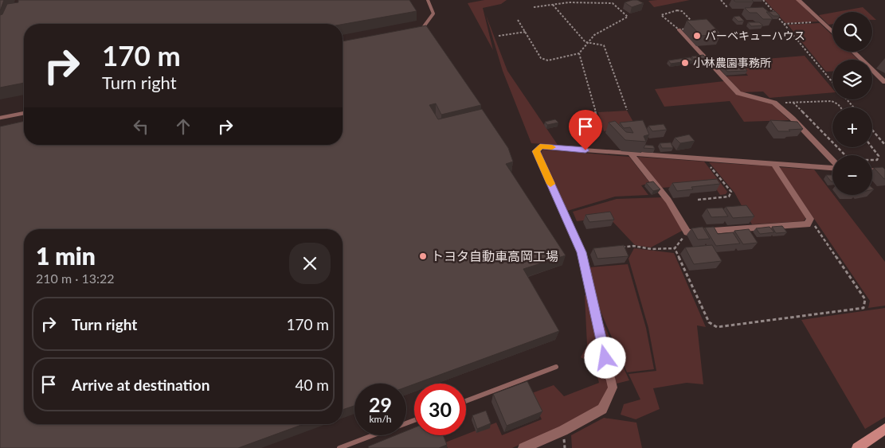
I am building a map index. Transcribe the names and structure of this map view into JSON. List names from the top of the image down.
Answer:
{
  "places": ["バーベキューハウス", "小林農園事務所", "トヨタ自動車高岡工場"],
  "page": {
    "map_buttons": ["+", "−"],
    "turn": ["170 m", "Turn right"],
    "heading": ["1 min", "210 m · 13:22"],
    "list": [
      {
        "name": "Turn right",
        "value": "170 m"
      },
      {
        "name": "Arrive at destination",
        "value": "40 m"
      }
    ],
    "speed": "29 km/h",
    "limit": "30"
  }
}
